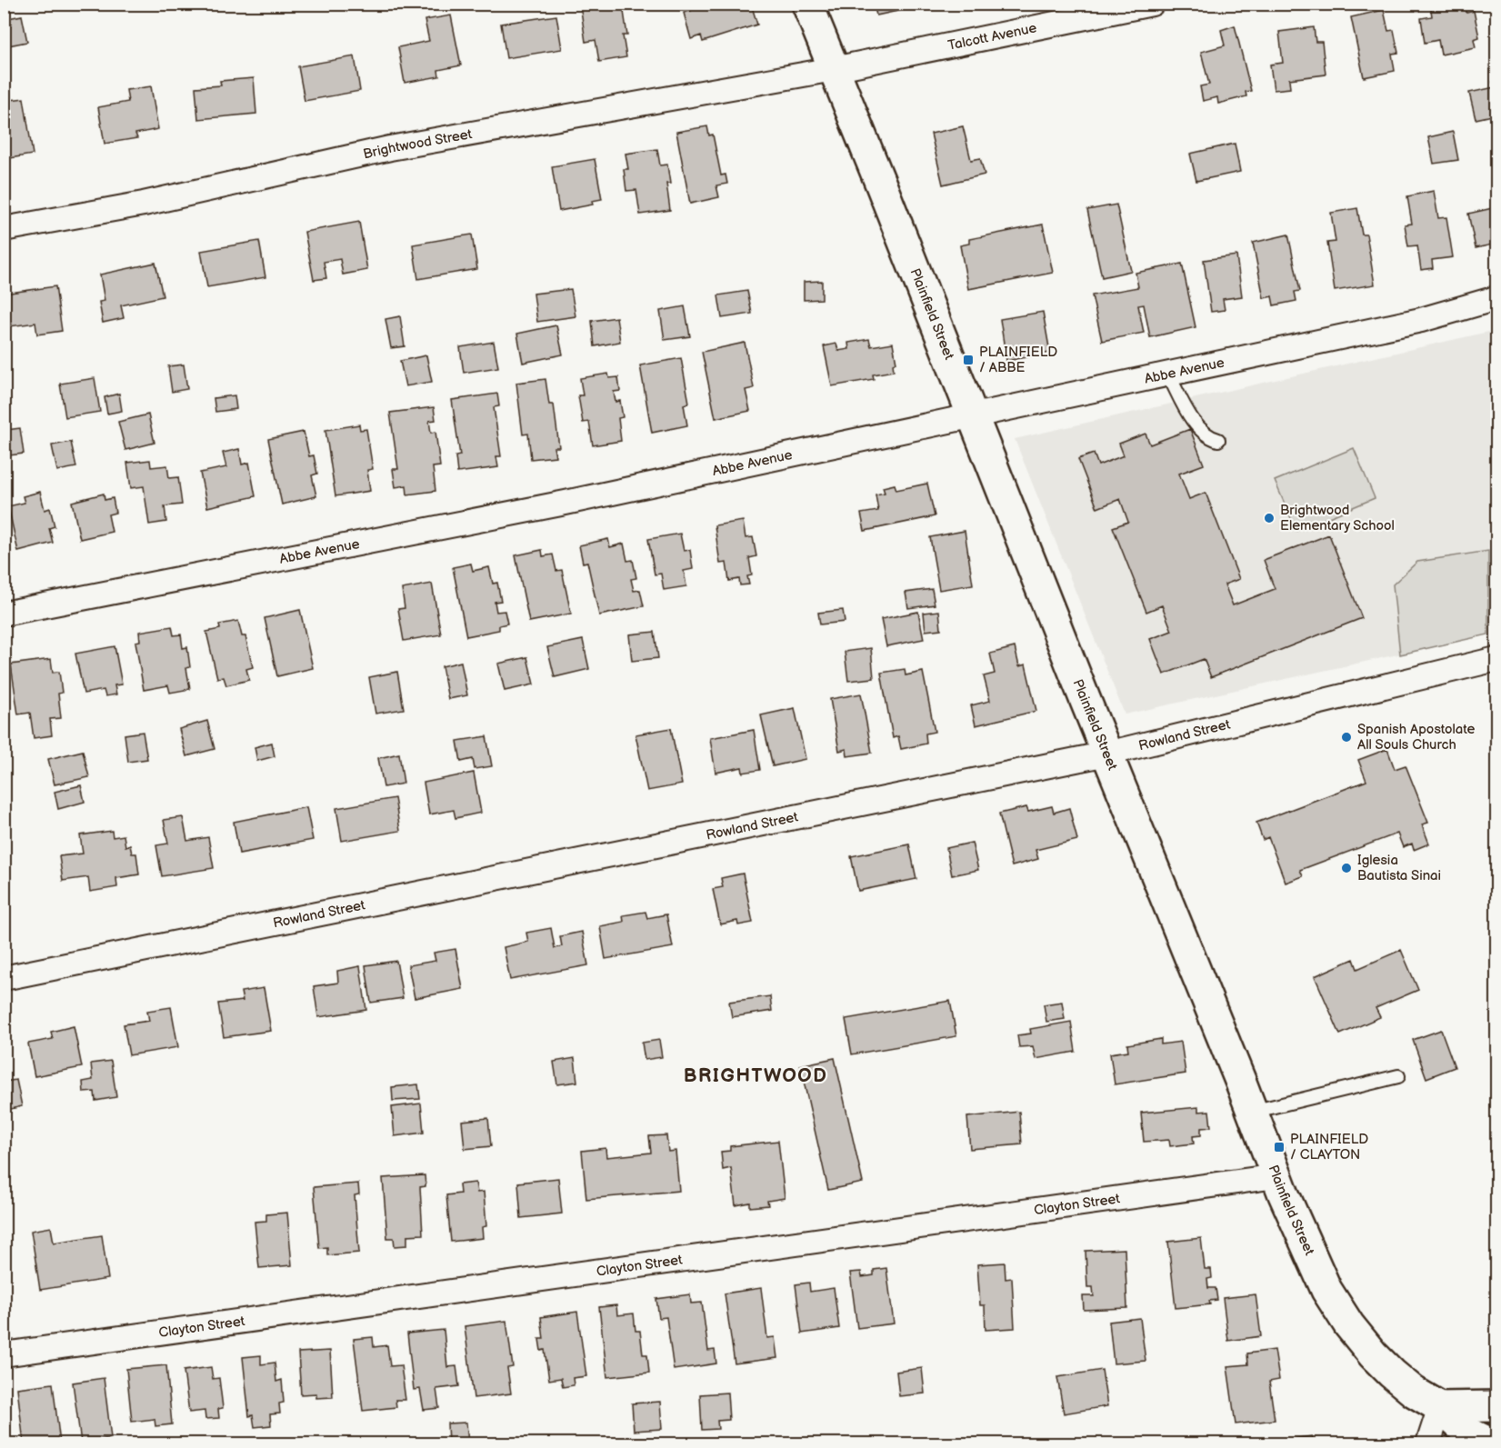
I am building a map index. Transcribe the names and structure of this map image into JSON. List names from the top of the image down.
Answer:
{
  "streets": {
    "street": [
      "Talcott Avenue",
      "Brightwood Street",
      "Plainfield Street",
      "Abbe Avenue",
      "Rowland Street",
      "Clayton Street"
    ]
  },
  "crossings": [
    ["Talcott Avenue", "Brightwood Street"],
    ["Talcott Avenue", "Plainfield Street"],
    ["Brightwood Street", "Plainfield Street"],
    ["Plainfield Street", "Abbe Avenue"],
    ["Plainfield Street", "Rowland Street"],
    ["Plainfield Street", "Clayton Street"]
  ],
  "districts": ["BRIGHTWOOD"],
  "places": {
    "transit": ["PLAINFIELD / ABBE", "PLAINFIELD / CLAYTON"],
    "other": ["Brightwood Elementary School", "Spanish Apostolate All Souls Church", "Iglesia Bautista Sinai"]
  }
}
